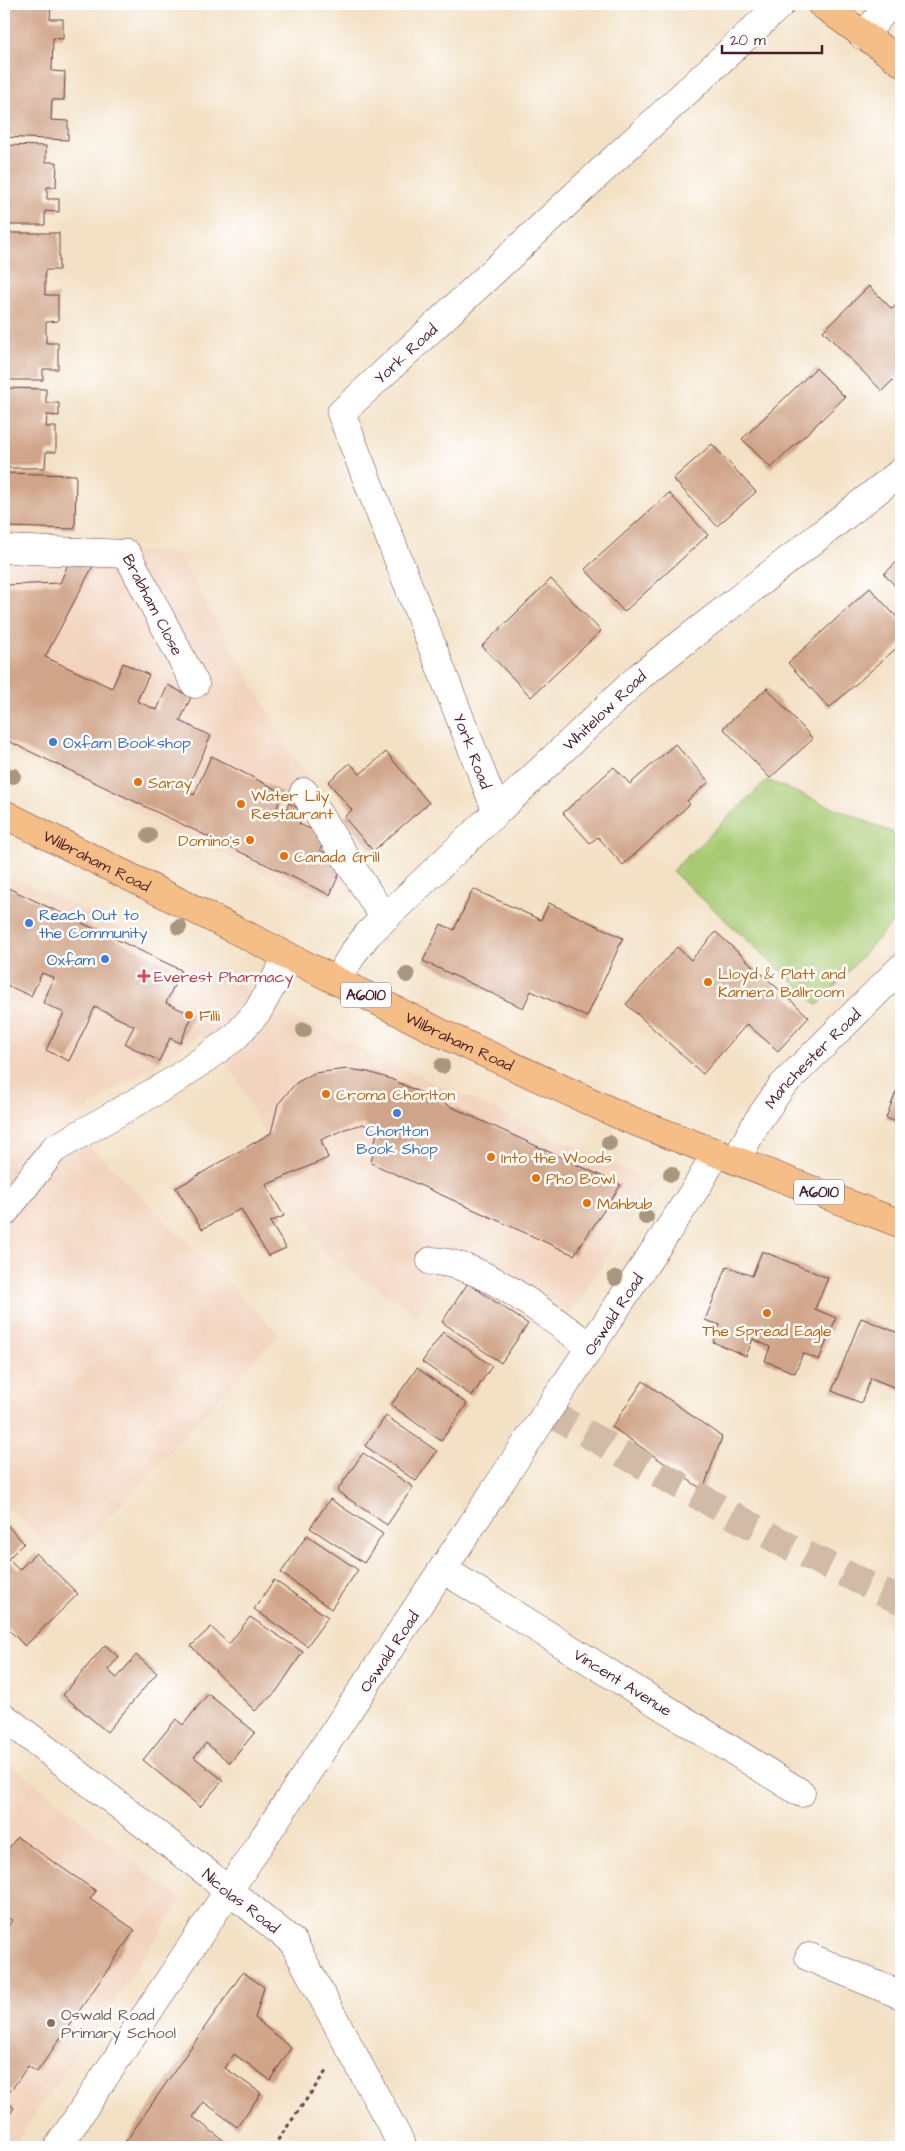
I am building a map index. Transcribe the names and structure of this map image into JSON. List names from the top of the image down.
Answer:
{
  "streets": {
    "main road": ["Wilbraham Road", "A6010"],
    "street": [
      "York Road",
      "Brabham Close",
      "Whitelow Road",
      "Manchester Road",
      "Oswald Road",
      "Vincent Avenue",
      "Nicolas Road"
    ]
  },
  "crossings": [
    ["York Road", "Whitelow Road"],
    ["Whitelow Road", "Wilbraham Road"],
    ["Wilbraham Road", "Manchester Road"],
    ["Wilbraham Road", "Oswald Road"],
    ["Manchester Road", "Oswald Road"],
    ["Oswald Road", "Vincent Avenue"],
    ["Oswald Road", "Nicolas Road"]
  ],
  "places": {
    "other": [
      "Oxfam Bookshop",
      "Saray",
      "Water Lily Restaurant",
      "Domino's",
      "Canada Grill",
      "Reach Out to the Community",
      "Oxfam",
      "Lloyd & Platt and Kamera Ballroom",
      "Filli",
      "Croma Chorlton",
      "Chorlton Book Shop",
      "Into the Woods",
      "Pho Bowl",
      "Mahbub",
      "The Spread Eagle",
      "Oswald Road Primary School"
    ],
    "health": ["Everest Pharmacy"]
  },
  "scale_bar": "20 m"
}
